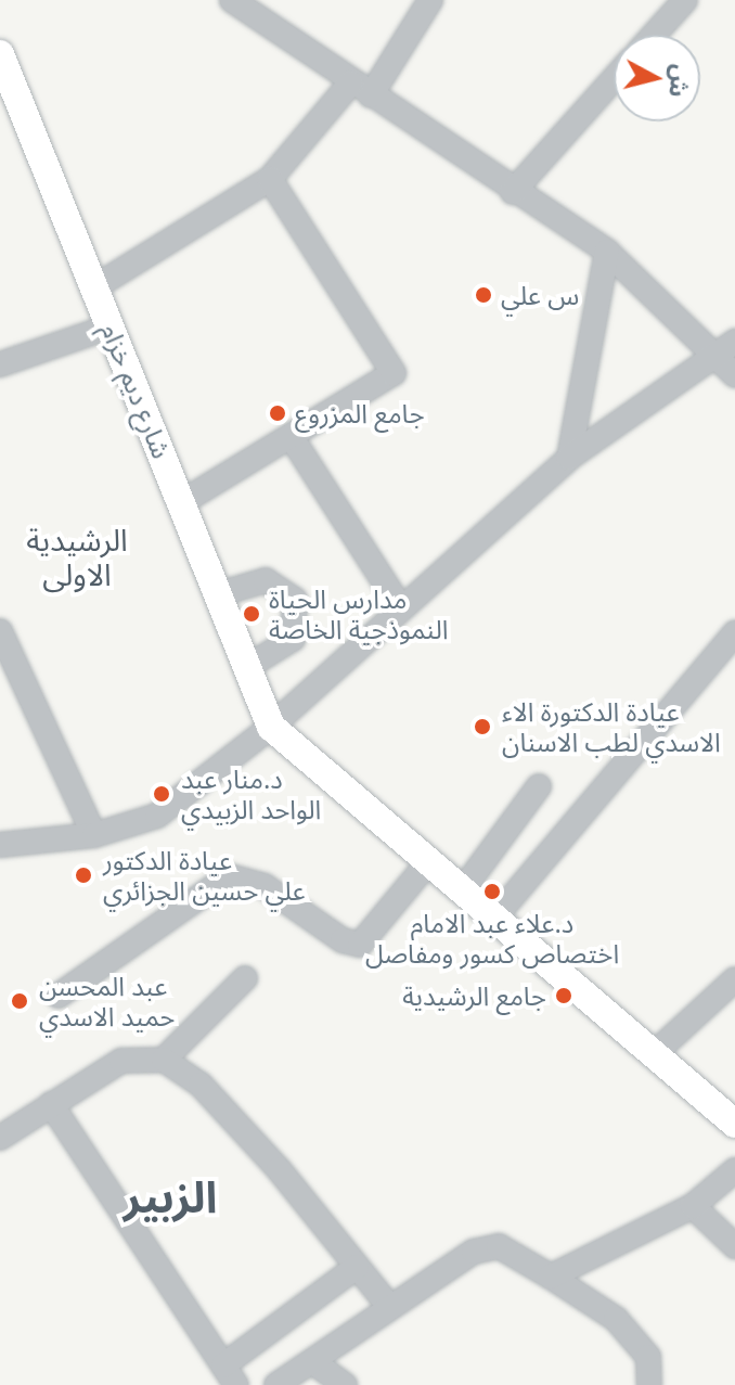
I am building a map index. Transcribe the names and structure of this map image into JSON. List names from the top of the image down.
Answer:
{
  "streets": {
    "main road": ["شارع ديم خزام"]
  },
  "districts": ["الرشيدية الاولى", "الزبير"],
  "places": [
    "س علي",
    "جامع المزروع",
    "مدارس الحياة النموذجية الخاصة",
    "عيادة الدكتورة الاء الاسدي لطب الاسنان",
    "د.منار عبد الواحد الزبيدي",
    "عيادة الدكتور علي حسين الجزائري",
    "د.علاء عبد الامام اختصاص كسور ومفاصل",
    "جامع الرشيدية",
    "عبد المحسن حميد الاسدي"
  ],
  "north": "right"
}
